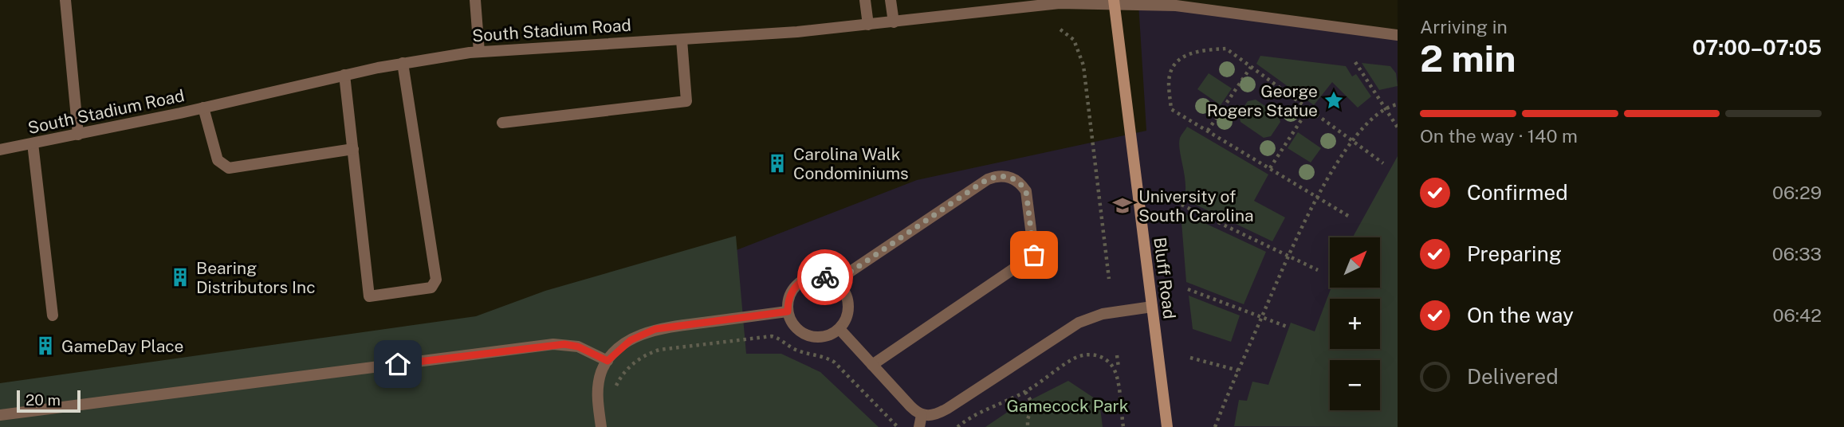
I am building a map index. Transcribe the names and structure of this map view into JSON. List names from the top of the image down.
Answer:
{
  "streets": {
    "main road": ["Bluff Road"],
    "street": ["South Stadium Road"]
  },
  "crossings": [
    ["South Stadium Road", "Bluff Road"]
  ],
  "parks": ["Gamecock Park"],
  "places": {
    "place": ["George Rogers Statue"],
    "building": ["Carolina Walk Condominiums", "Bearing Distributors Inc", "GameDay Place"],
    "school or university": ["University of South Carolina"]
  },
  "scale_bar": "20 m",
  "north": "top right",
  "page": {
    "heading": ["2 min", "Arriving in", "07:00–07:05"],
    "bar": "On the way · 140 m",
    "list": [
      ["Confirmed", "06:29"],
      ["Preparing", "06:33"],
      ["On the way", "06:42"],
      "Delivered"
    ],
    "map_buttons": ["+", "−"],
    "scale": "20 m"
  }
}
